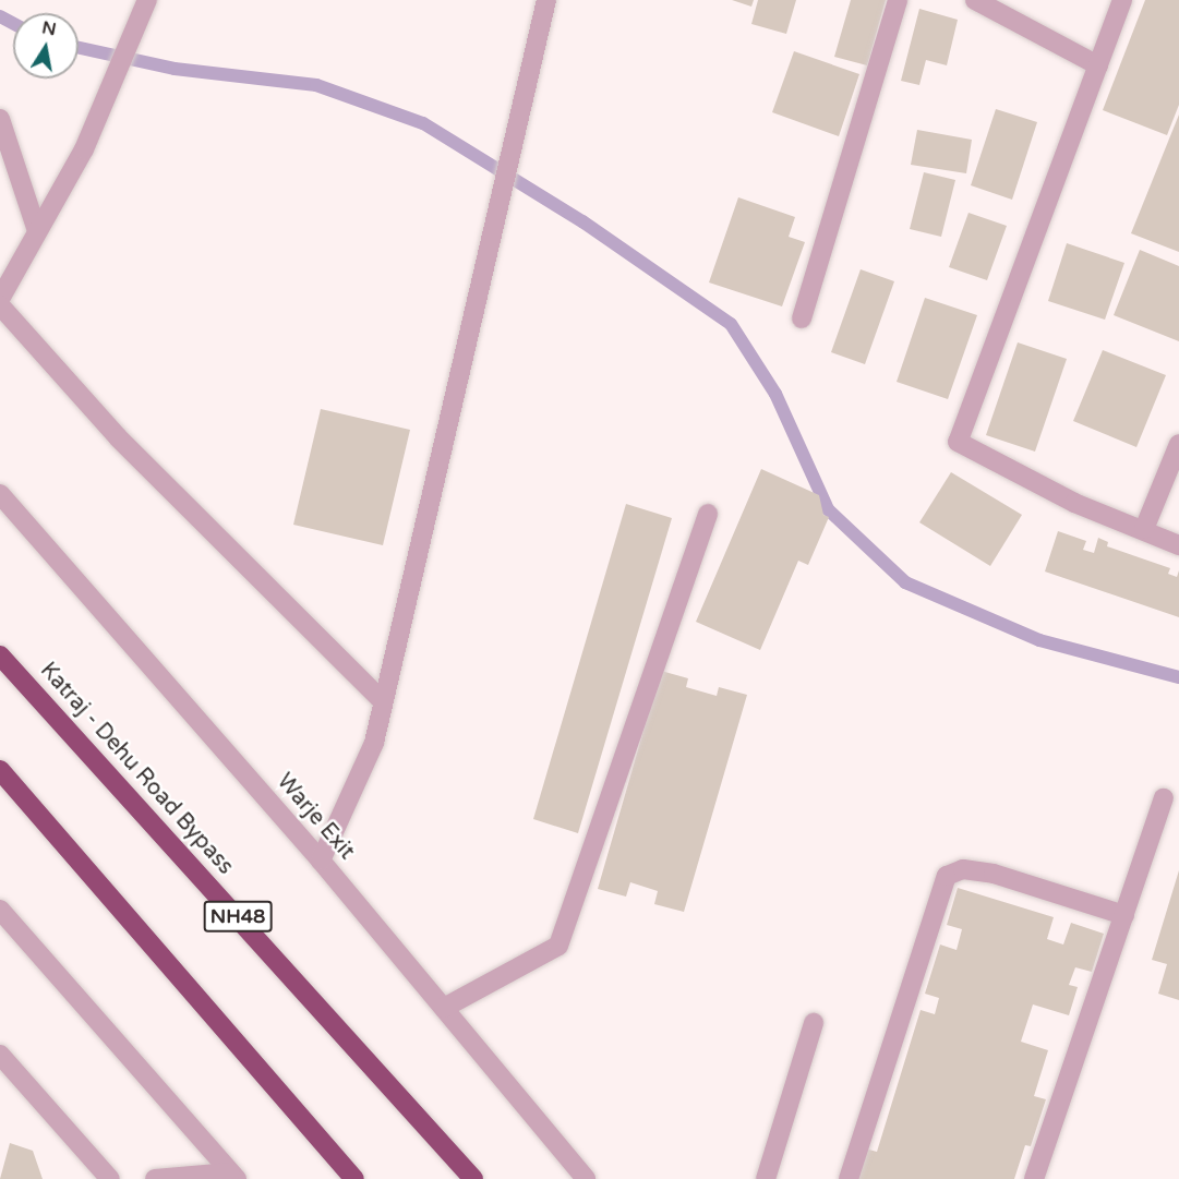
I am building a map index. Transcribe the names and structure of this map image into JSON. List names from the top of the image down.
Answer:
{
  "streets": {
    "highway": ["Katraj - Dehu Road Bypass", "NH48"],
    "street": ["Warje Exit"]
  },
  "north": "top"
}
